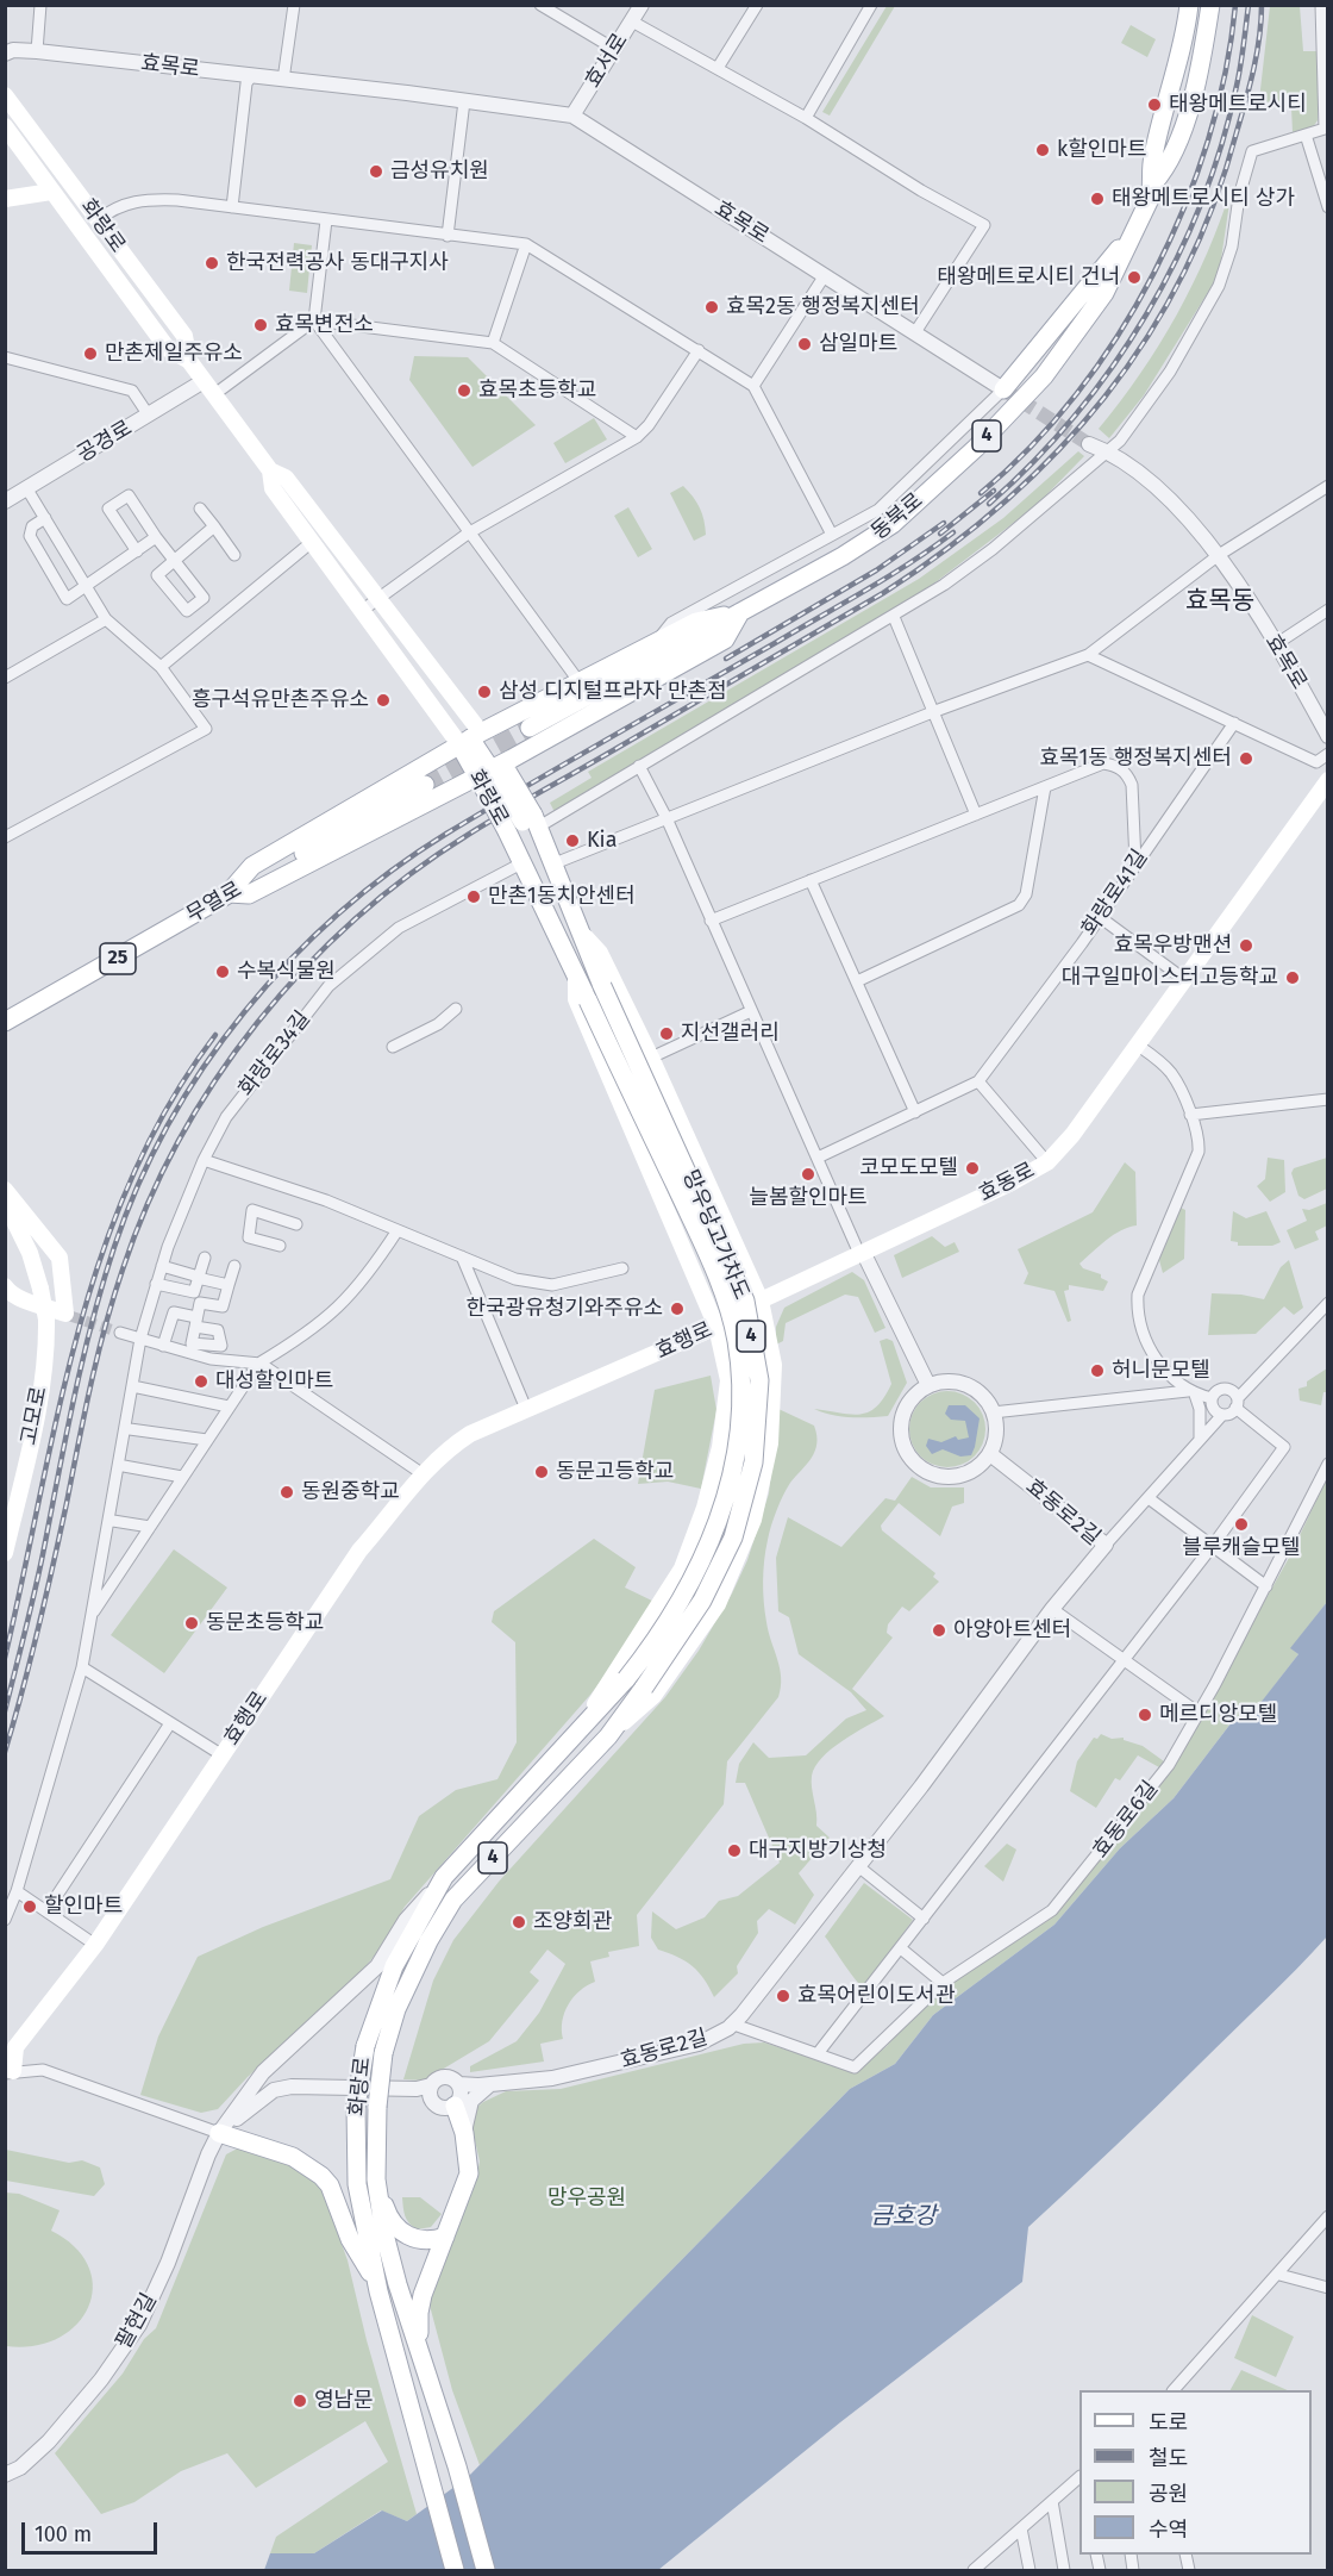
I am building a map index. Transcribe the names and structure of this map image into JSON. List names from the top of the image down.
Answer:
{
  "streets": {
    "main road": [
      "화랑로",
      "4",
      "동북로",
      "무열로",
      "25",
      "효동로",
      "망우당고가차도",
      "효행로",
      "고모로"
    ],
    "street": [
      "효서로",
      "효목로",
      "공경로",
      "화랑로41길",
      "화랑로34길",
      "효동로2길",
      "효동로6길",
      "팔현길"
    ]
  },
  "crossings": [
    ["효서로", "효목로"],
    ["화랑로", "공경로"],
    ["화랑로", "화랑로34길"],
    ["화랑로", "망우당고가차도"],
    ["화랑로", "팔현길"],
    ["4", "망우당고가차도"],
    ["효동로", "효행로"],
    ["효동로2길", "효동로6길"]
  ],
  "districts": ["효목동"],
  "water": ["금호강"],
  "parks": ["망우공원"],
  "places": [
    "태왕메트로시티",
    "k할인마트",
    "금성유치원",
    "태왕메트로시티 상가",
    "한국전력공사 동대구지사",
    "태왕메트로시티 건너",
    "효목2동 행정복지센터",
    "효목변전소",
    "삼일마트",
    "만촌제일주유소",
    "효목초등학교",
    "삼성 디지털프라자 만촌점",
    "흥구석유만촌주유소",
    "효목1동 행정복지센터",
    "Kia",
    "만촌1동치안센터",
    "효목우방맨션",
    "수복식물원",
    "대구일마이스터고등학교",
    "지선갤러리",
    "코모도모텔",
    "늘봄할인마트",
    "한국광유청기와주유소",
    "허니문모텔",
    "대성할인마트",
    "동문고등학교",
    "동원중학교",
    "블루캐슬모텔",
    "동문초등학교",
    "아양아트센터",
    "메르디앙모텔",
    "대구지방기상청",
    "할인마트",
    "조양회관",
    "효목어린이도서관",
    "영남문"
  ],
  "legend": [
    "도로",
    "철도",
    "공원",
    "수역"
  ],
  "scale_bar": "100 m"
}
